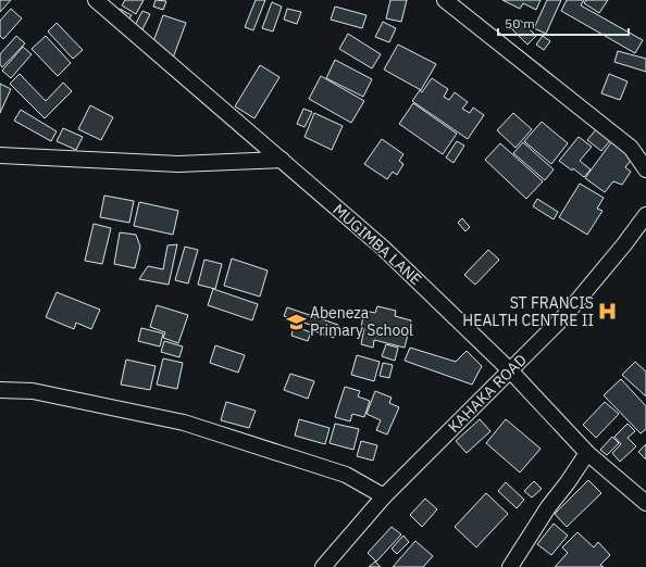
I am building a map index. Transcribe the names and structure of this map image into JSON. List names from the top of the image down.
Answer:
{
  "streets": {
    "street": ["MUGIMBA LANE", "KAHAKA ROAD"]
  },
  "crossings": [
    ["MUGIMBA LANE", "KAHAKA ROAD"]
  ],
  "places": {
    "hospital": ["ST FRANCIS HEALTH CENTRE II"],
    "school or university": ["Abeneza Primary School"]
  },
  "scale_bar": "50 m"
}
